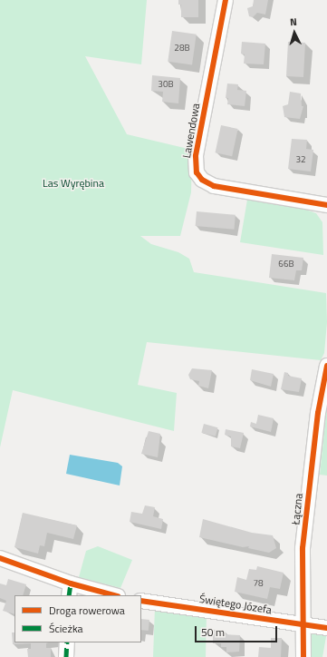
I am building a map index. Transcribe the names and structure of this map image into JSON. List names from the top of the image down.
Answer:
{
  "streets": {
    "street": ["Lawendowa", "Łączna", "Świętego Józefa"]
  },
  "crossings": [
    ["Łączna", "Świętego Józefa"]
  ],
  "parks": ["Las Wyrębina"],
  "house_numbers": [
    "28B",
    "30B",
    "32",
    "66B",
    "78"
  ],
  "legend": ["Droga rowerowa", "Ścieżka"],
  "scale_bar": "50 m",
  "north": "top"
}
